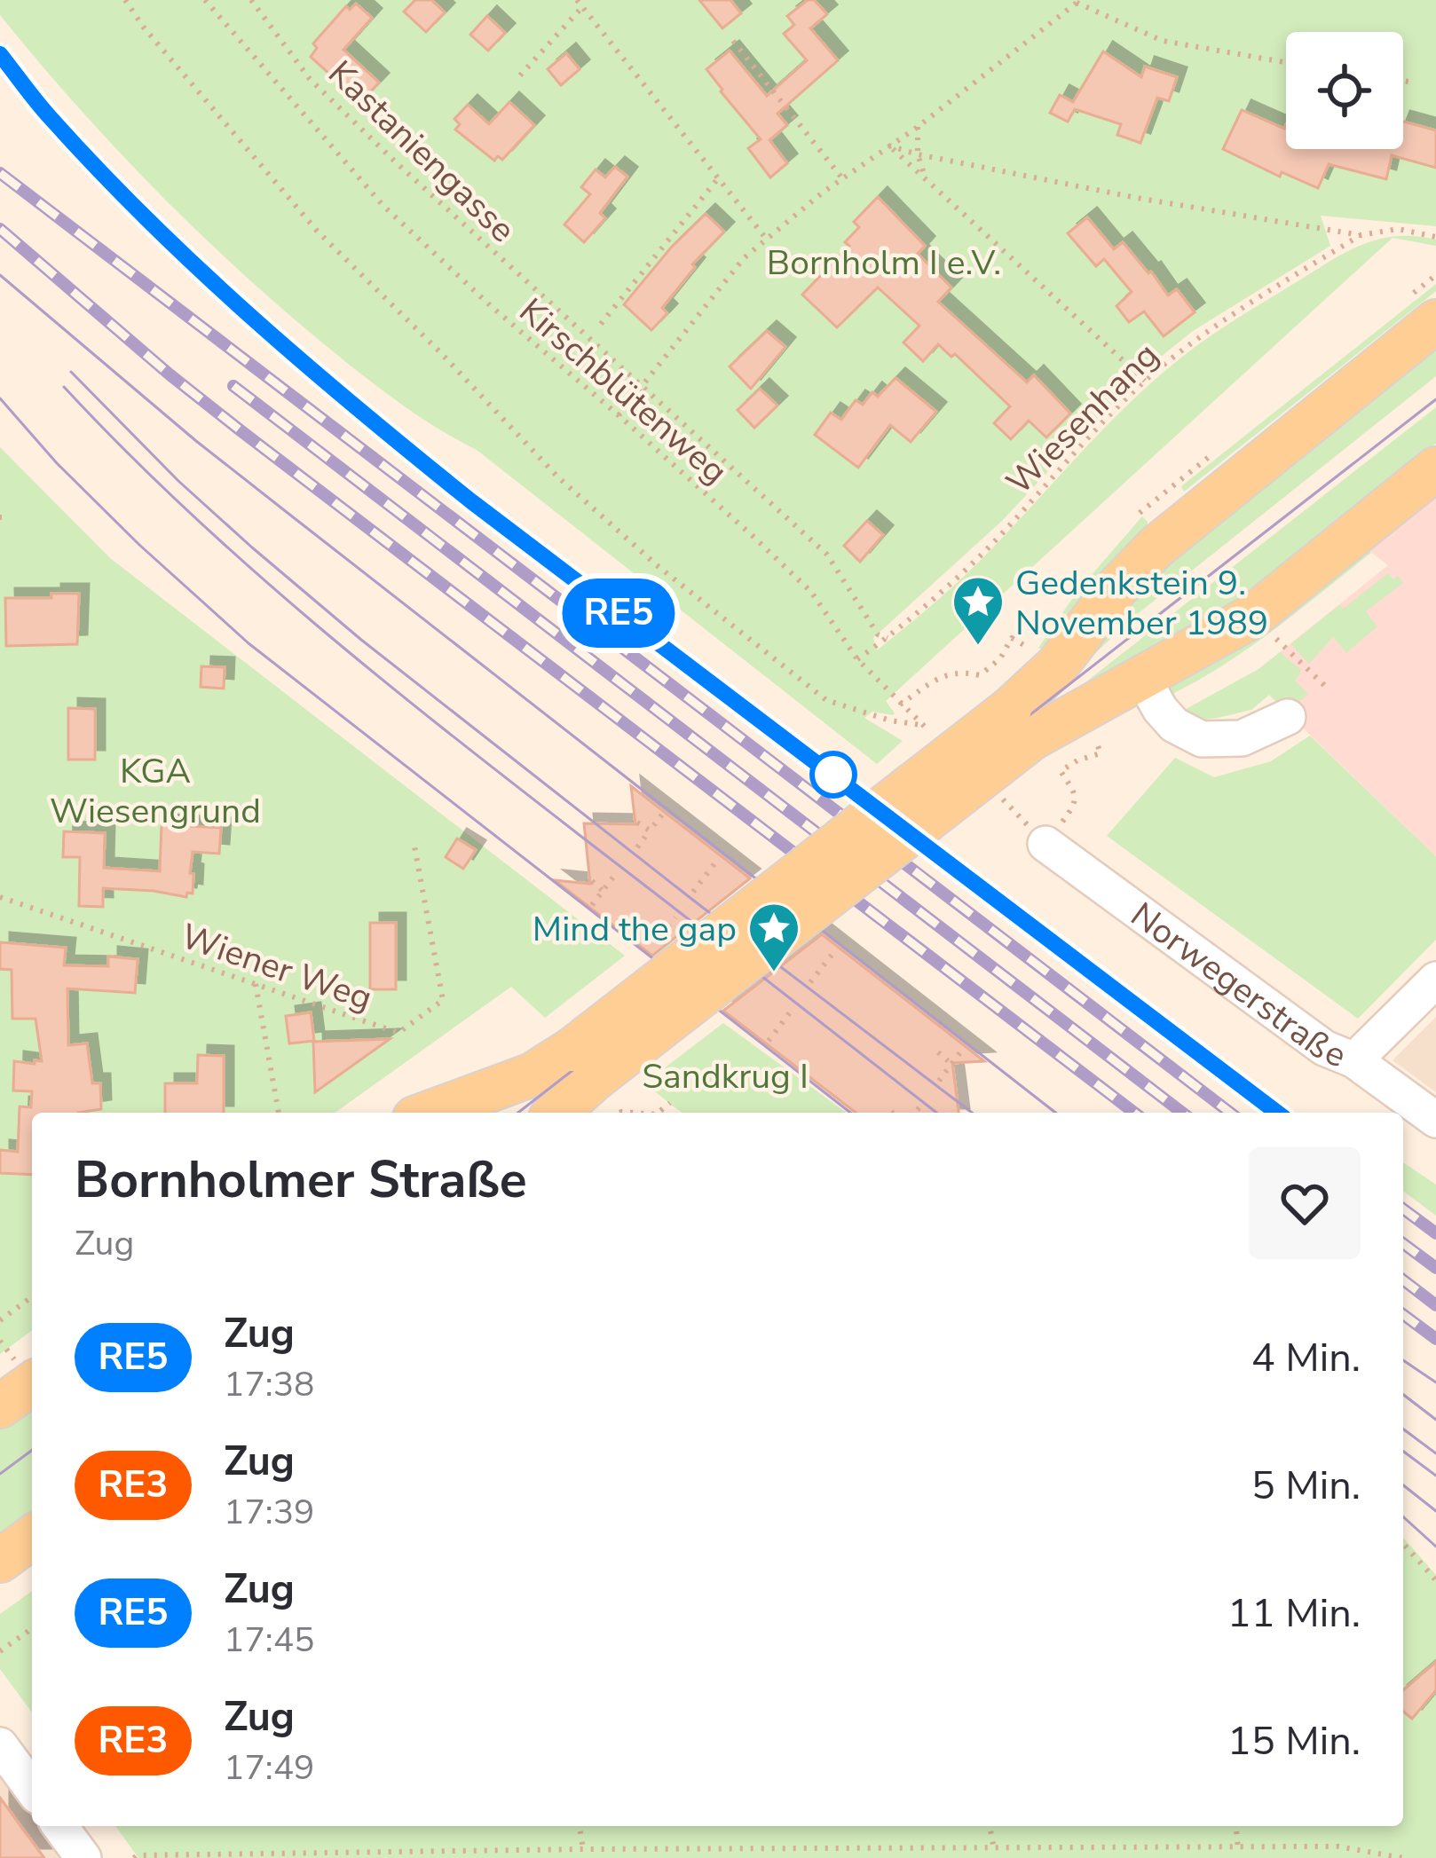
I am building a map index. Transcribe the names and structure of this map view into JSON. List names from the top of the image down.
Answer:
{
  "streets": {
    "street": ["Norwegerstraße"],
    "path": [
      "Kastaniengasse",
      "Kirschblütenweg",
      "Wiesenhang",
      "Wiener Weg"
    ]
  },
  "crossings": [
    ["Kastaniengasse", "Wiesenhang"],
    ["Kirschblütenweg", "Wiesenhang"]
  ],
  "parks": ["Bornholm I e.V.", "KGA Wiesengrund", "Sandkrug I"],
  "places": {
    "place": ["Gedenkstein 9. November 1989", "Mind the gap"]
  },
  "page": {
    "on_map": "RE5",
    "heading": ["Bornholmer Straße", "Zug"],
    "list": [
      {
        "mark": "RE5",
        "name": "Zug",
        "note": "17:38",
        "value": "4 Min."
      },
      {
        "mark": "RE3",
        "name": "Zug",
        "note": "17:39",
        "value": "5 Min."
      },
      {
        "mark": "RE5",
        "name": "Zug",
        "note": "17:45",
        "value": "11 Min."
      },
      {
        "mark": "RE3",
        "name": "Zug",
        "note": "17:49",
        "value": "15 Min."
      }
    ]
  }
}
